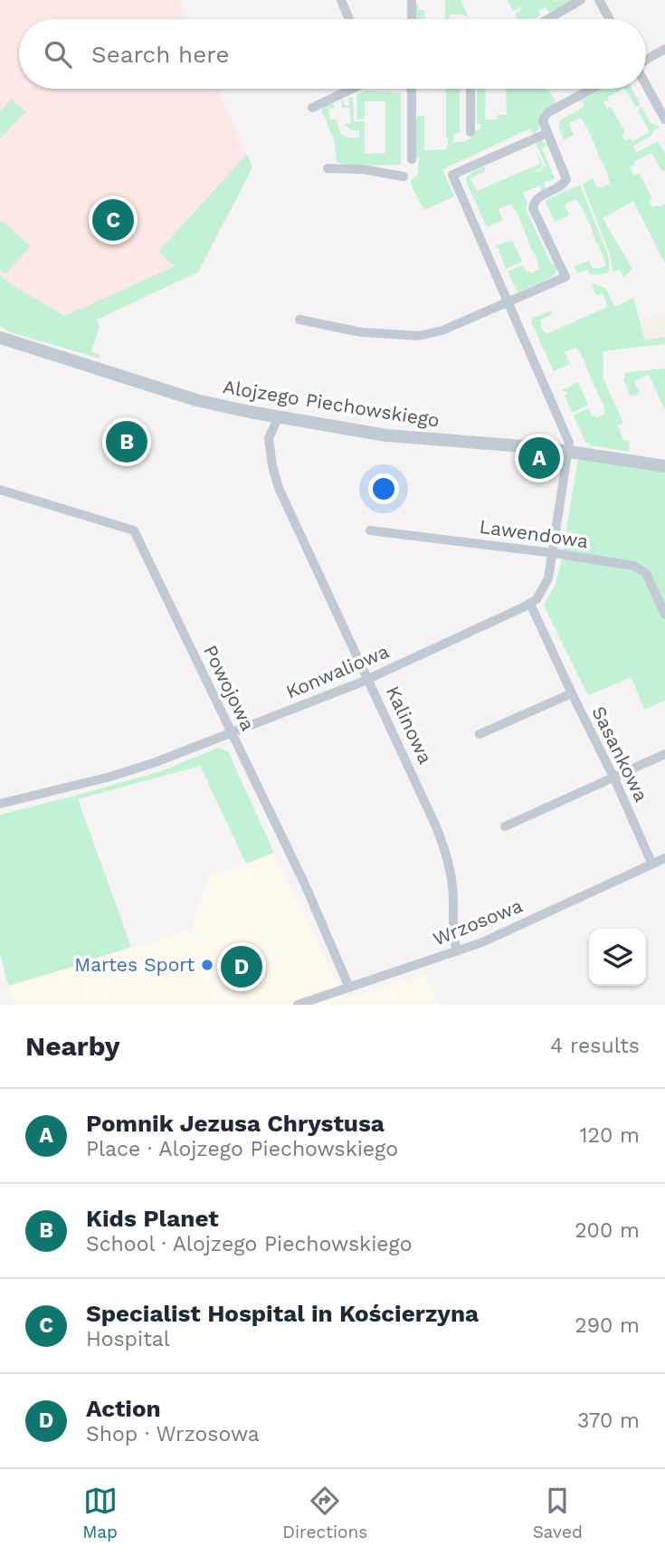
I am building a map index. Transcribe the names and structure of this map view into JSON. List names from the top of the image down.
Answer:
{
  "streets": {
    "street": [
      "Alojzego Piechowskiego",
      "Lawendowa",
      "Konwaliowa",
      "Powojowa",
      "Kalinowa",
      "Sasankowa",
      "Wrzosowa"
    ]
  },
  "crossings": [
    ["Alojzego Piechowskiego", "Kalinowa"],
    ["Konwaliowa", "Powojowa"],
    ["Konwaliowa", "Kalinowa"],
    ["Konwaliowa", "Sasankowa"],
    ["Powojowa", "Wrzosowa"],
    ["Kalinowa", "Wrzosowa"],
    ["Sasankowa", "Wrzosowa"]
  ],
  "places": ["Martes Sport"],
  "page": {
    "search": "Search here",
    "pins": [
      "C",
      "B",
      "A",
      "D"
    ],
    "heading": ["Nearby", "4 results"],
    "list": [
      {
        "mark": "A",
        "name": "Pomnik Jezusa Chrystusa",
        "note": "Place · Alojzego Piechowskiego",
        "value": "120 m"
      },
      {
        "mark": "B",
        "name": "Kids Planet",
        "note": "School · Alojzego Piechowskiego",
        "value": "200 m"
      },
      {
        "mark": "C",
        "name": "Specialist Hospital in Kościerzyna",
        "note": "Hospital",
        "value": "290 m"
      },
      {
        "mark": "D",
        "name": "Action",
        "note": "Shop · Wrzosowa",
        "value": "370 m"
      }
    ],
    "nav": ["Map", "Directions", "Saved"]
  }
}
